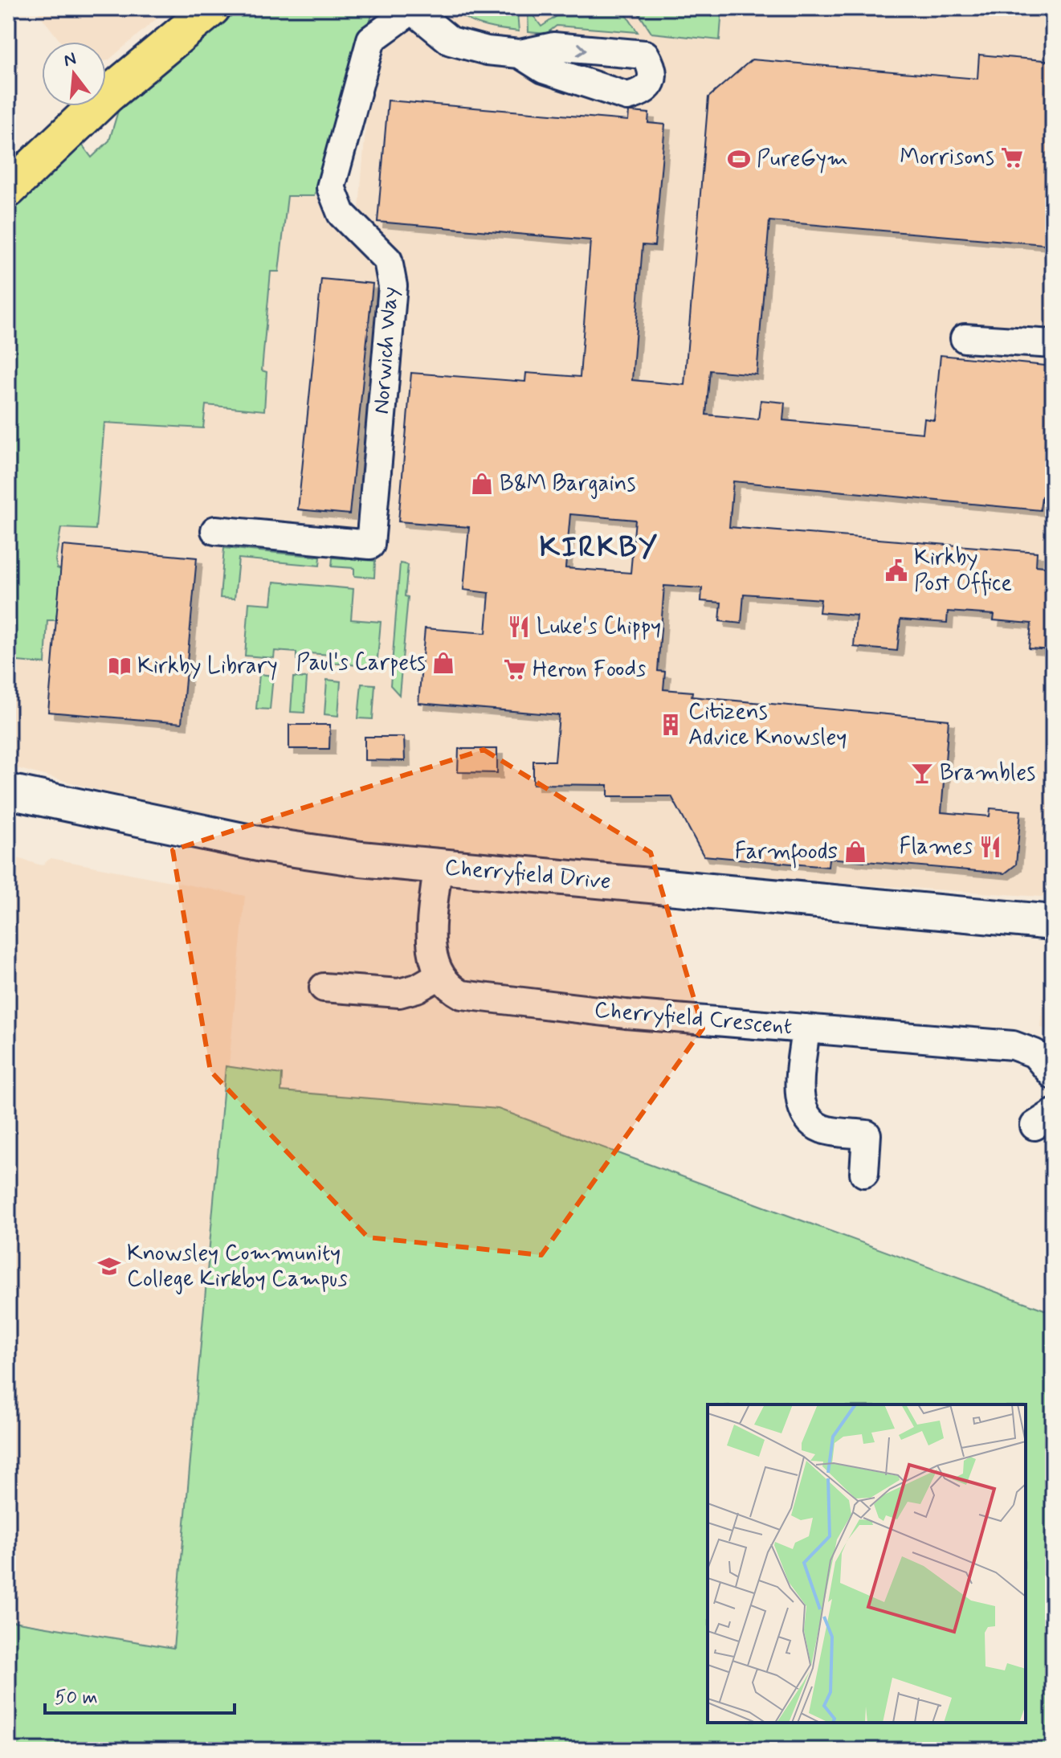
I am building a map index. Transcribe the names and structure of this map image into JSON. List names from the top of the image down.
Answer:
{
  "streets": {
    "street": ["Norwich Way", "Cherryfield Drive", "Cherryfield Crescent"]
  },
  "districts": ["KIRKBY"],
  "places": {
    "supermarket": ["Morrisons", "Heron Foods"],
    "sports": ["PureGym"],
    "shop": ["B&M Bargains", "Paul's Carpets", "Farmfoods"],
    "public building": ["Kirkby Post Office"],
    "restaurant": ["Luke's Chippy", "Flames"],
    "library": ["Kirkby Library"],
    "building": ["Citizens Advice Knowsley"],
    "bar": ["Brambles"],
    "school or university": ["Knowsley Community College Kirkby Campus"]
  },
  "scale_bar": "50 m",
  "north": "top"
}
